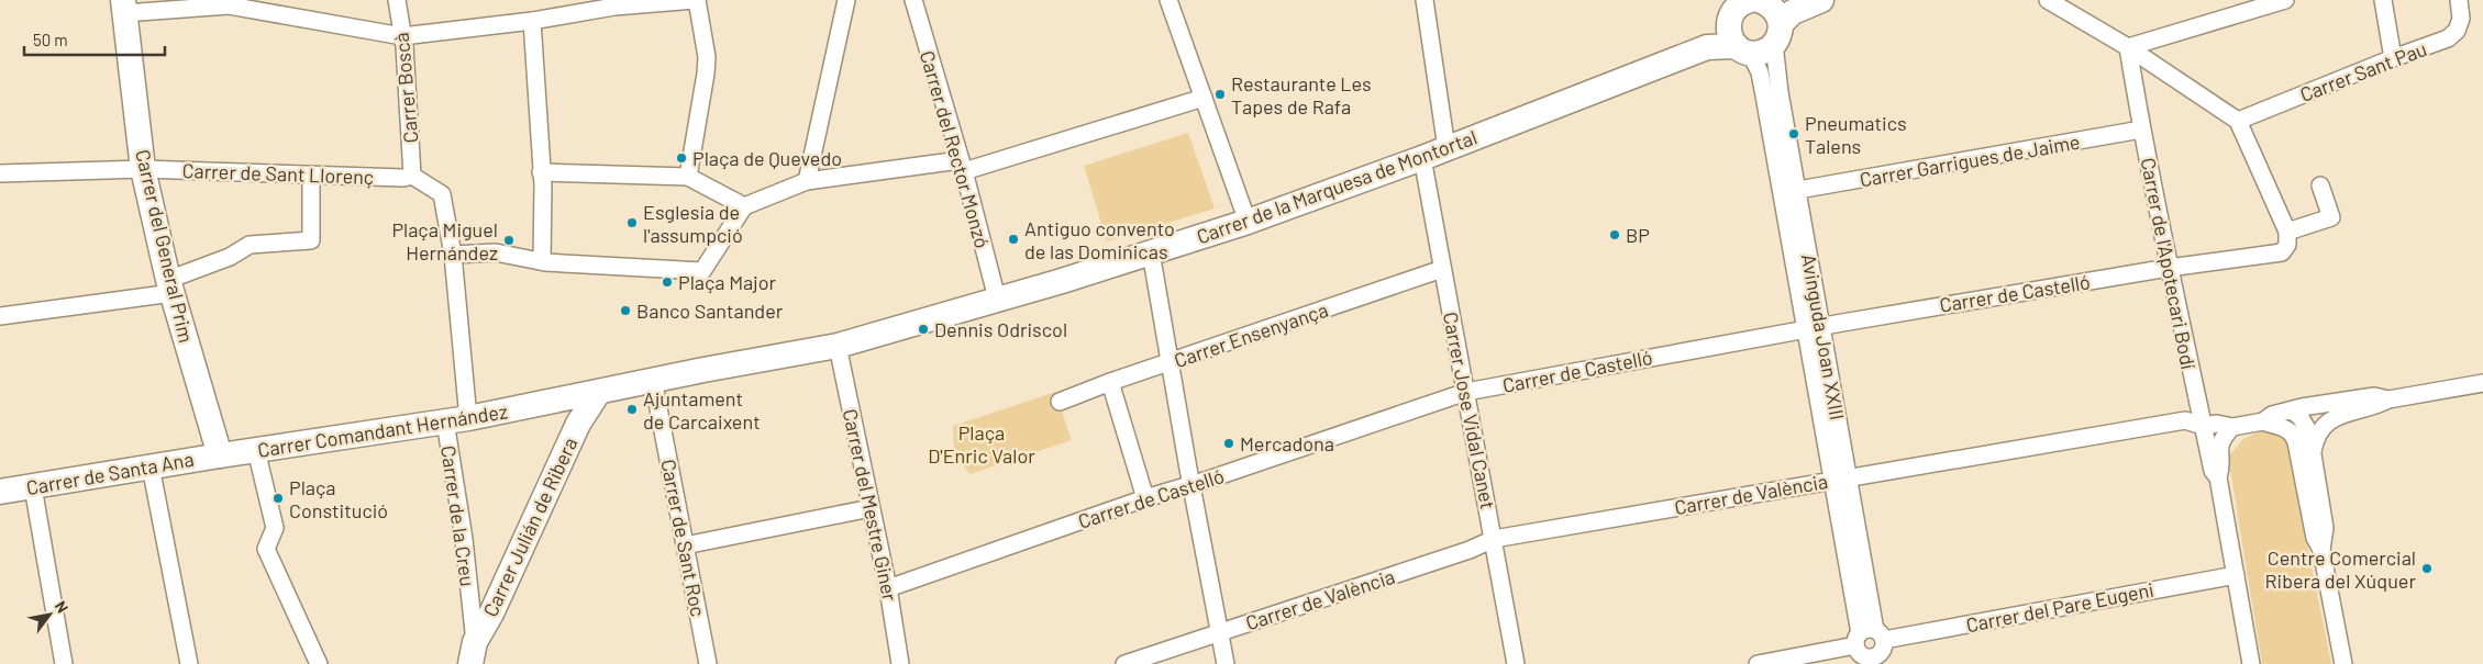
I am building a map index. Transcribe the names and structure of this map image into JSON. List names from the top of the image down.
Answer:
{
  "streets": {
    "street": [
      "Carrer Sant Pau",
      "Carrer Boscà",
      "Carrer del Rector Monzó",
      "Carrer Garrigues de Jaime",
      "Carrer de Sant Llorenç",
      "Carrer de la Marquesa de Montortal",
      "Carrer del General Prim",
      "Carrer de l'Apotecari Bodí",
      "Carrer de Castelló",
      "Carrer Ensenyança",
      "Avinguda Joan XXIII",
      "Carrer Jose Vidal Canet",
      "Carrer Comandant Hernández",
      "Carrer de Santa Ana",
      "Carrer de València",
      "Carrer del Mestre Giner",
      "Carrer de la Creu",
      "Carrer Julián de Ribera",
      "Carrer de Sant Roc",
      "Carrer del Pare Eugeni"
    ]
  },
  "crossings": [
    ["Carrer Boscà", "Carrer de Sant Llorenç"],
    ["Carrer del Rector Monzó", "Carrer de la Marquesa de Montortal"],
    ["Carrer Garrigues de Jaime", "Carrer de l'Apotecari Bodí"],
    ["Carrer Garrigues de Jaime", "Avinguda Joan XXIII"],
    ["Carrer de Sant Llorenç", "Carrer del General Prim"],
    ["Carrer de la Marquesa de Montortal", "Avinguda Joan XXIII"],
    ["Carrer de la Marquesa de Montortal", "Carrer Jose Vidal Canet"],
    ["Carrer de la Marquesa de Montortal", "Carrer del Mestre Giner"],
    ["Carrer de la Marquesa de Montortal", "Carrer de Sant Roc"],
    ["Carrer del General Prim", "Carrer Comandant Hernández"],
    ["Carrer del General Prim", "Carrer de Santa Ana"],
    ["Carrer de l'Apotecari Bodí", "Carrer de Castelló"],
    ["Carrer de l'Apotecari Bodí", "Carrer de València"],
    ["Carrer de l'Apotecari Bodí", "Carrer del Pare Eugeni"],
    ["Carrer de Castelló", "Avinguda Joan XXIII"],
    ["Carrer de Castelló", "Carrer Jose Vidal Canet"],
    ["Carrer de Castelló", "Carrer del Mestre Giner"],
    ["Carrer Ensenyança", "Carrer Jose Vidal Canet"],
    ["Avinguda Joan XXIII", "Carrer de València"],
    ["Avinguda Joan XXIII", "Carrer del Pare Eugeni"],
    ["Carrer Jose Vidal Canet", "Carrer de València"],
    ["Carrer Comandant Hernández", "Carrer de Santa Ana"],
    ["Carrer Comandant Hernández", "Carrer de la Creu"],
    ["Carrer Comandant Hernández", "Carrer Julián de Ribera"],
    ["Carrer de la Creu", "Carrer Julián de Ribera"]
  ],
  "parks": ["Plaça D'Enric Valor"],
  "places": [
    "Restaurante Les Tapes de Rafa",
    "Pneumatics Talens",
    "Plaça de Quevedo",
    "Esglesia de l'assumpció",
    "BP",
    "Antiguo convento de las Dominicas",
    "Plaça Miguel Hernández",
    "Plaça Major",
    "Banco Santander",
    "Dennis Odriscol",
    "Ajuntament de Carcaixent",
    "Mercadona",
    "Plaça Constitució",
    "Centre Comercial Ribera del Xúquer"
  ],
  "scale_bar": "50 m",
  "north": "top right"
}
